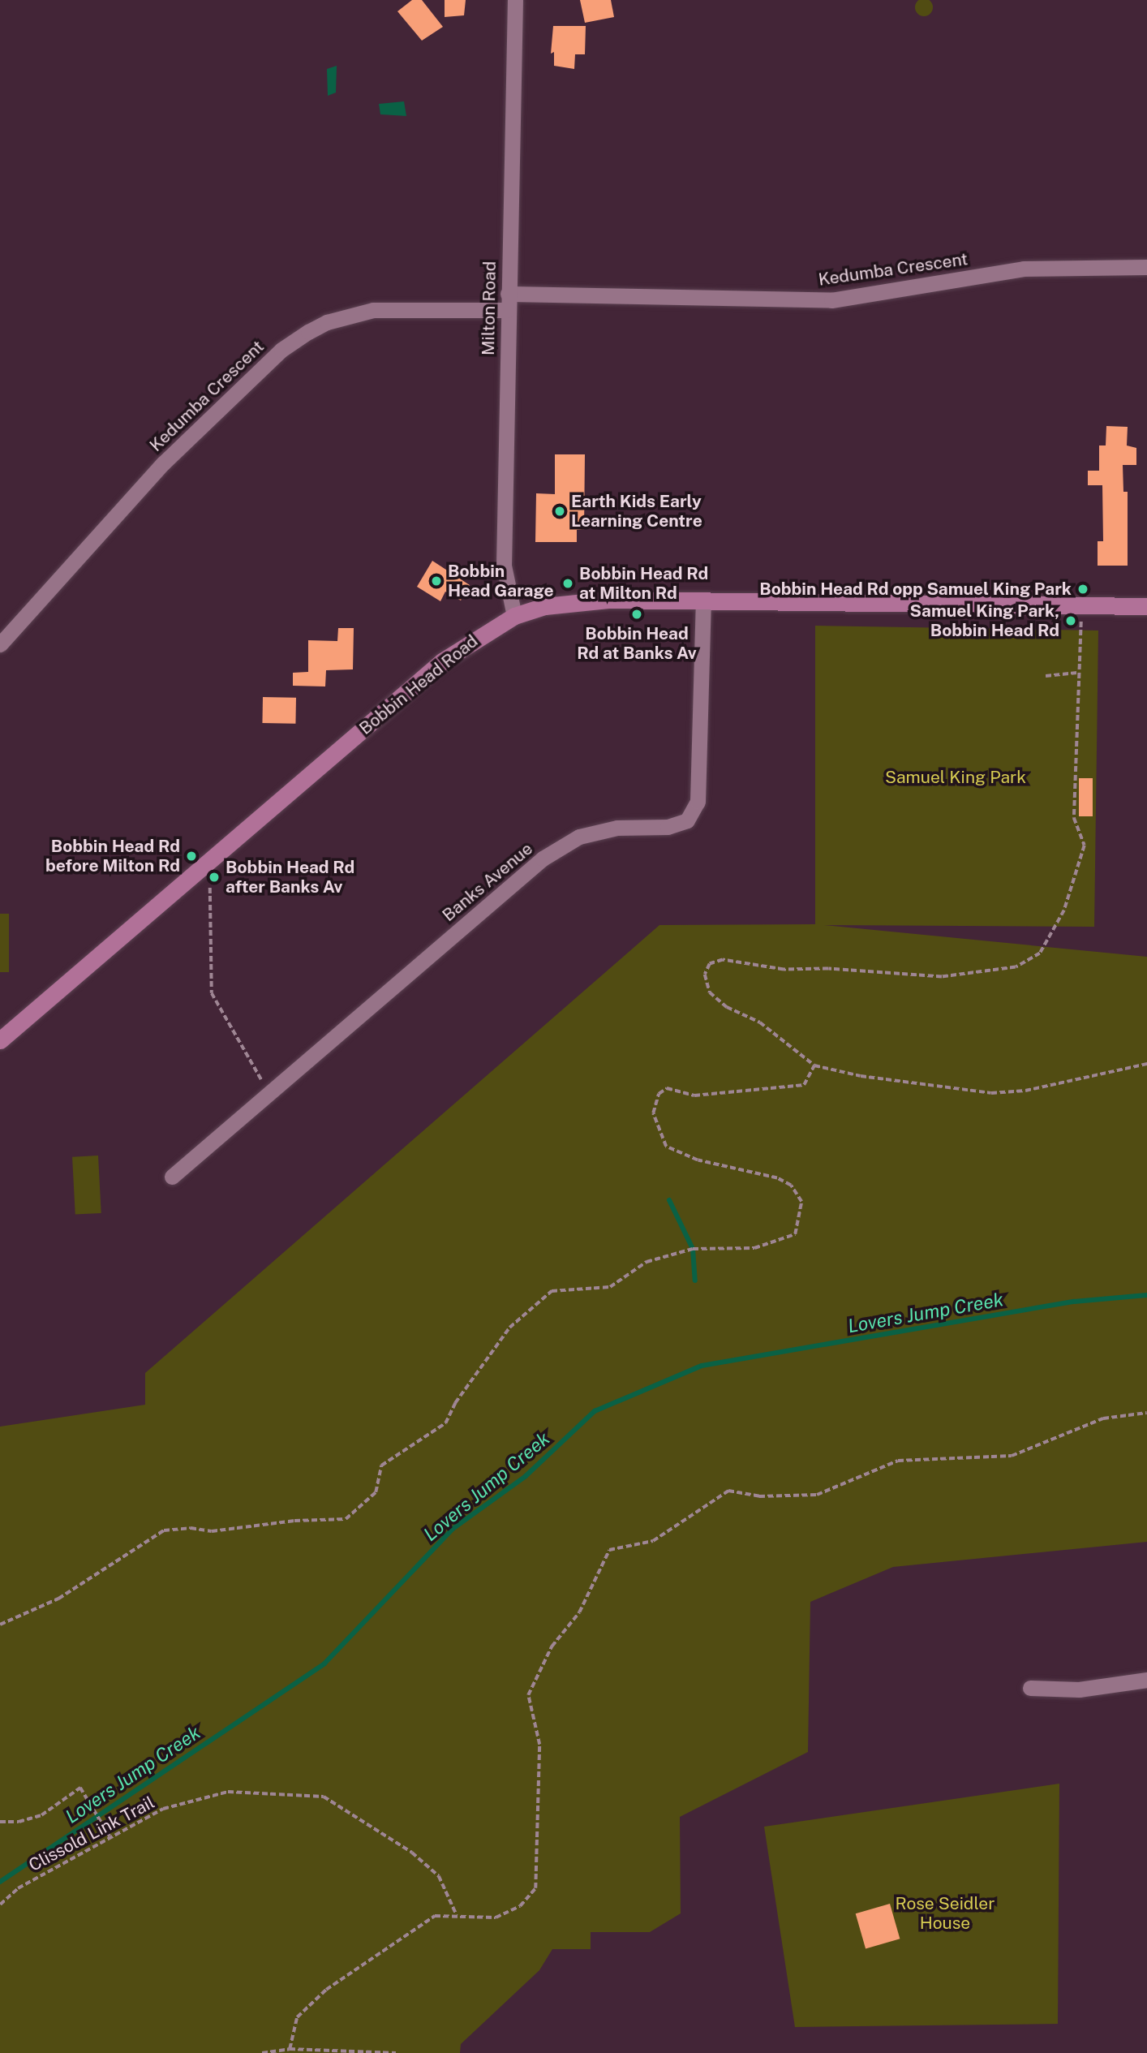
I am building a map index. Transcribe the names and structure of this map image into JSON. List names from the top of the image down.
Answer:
{
  "streets": {
    "main road": ["Bobbin Head Road"],
    "street": ["Kedumba Crescent", "Milton Road", "Banks Avenue"],
    "path": ["Clissold Link Trail"]
  },
  "crossings": [
    ["Kedumba Crescent", "Milton Road"],
    ["Milton Road", "Bobbin Head Road"],
    ["Bobbin Head Road", "Banks Avenue"]
  ],
  "water": ["Lovers Jump Creek"],
  "parks": ["Samuel King Park", "Rose Seidler House"],
  "places": [
    "Earth Kids Early Learning Centre",
    "Bobbin Head Garage",
    "Bobbin Head Rd at Milton Rd",
    "Bobbin Head Rd opp Samuel King Park",
    "Bobbin Head Rd at Banks Av",
    "Samuel King Park, Bobbin Head Rd",
    "Bobbin Head Rd before Milton Rd",
    "Bobbin Head Rd after Banks Av"
  ]
}
